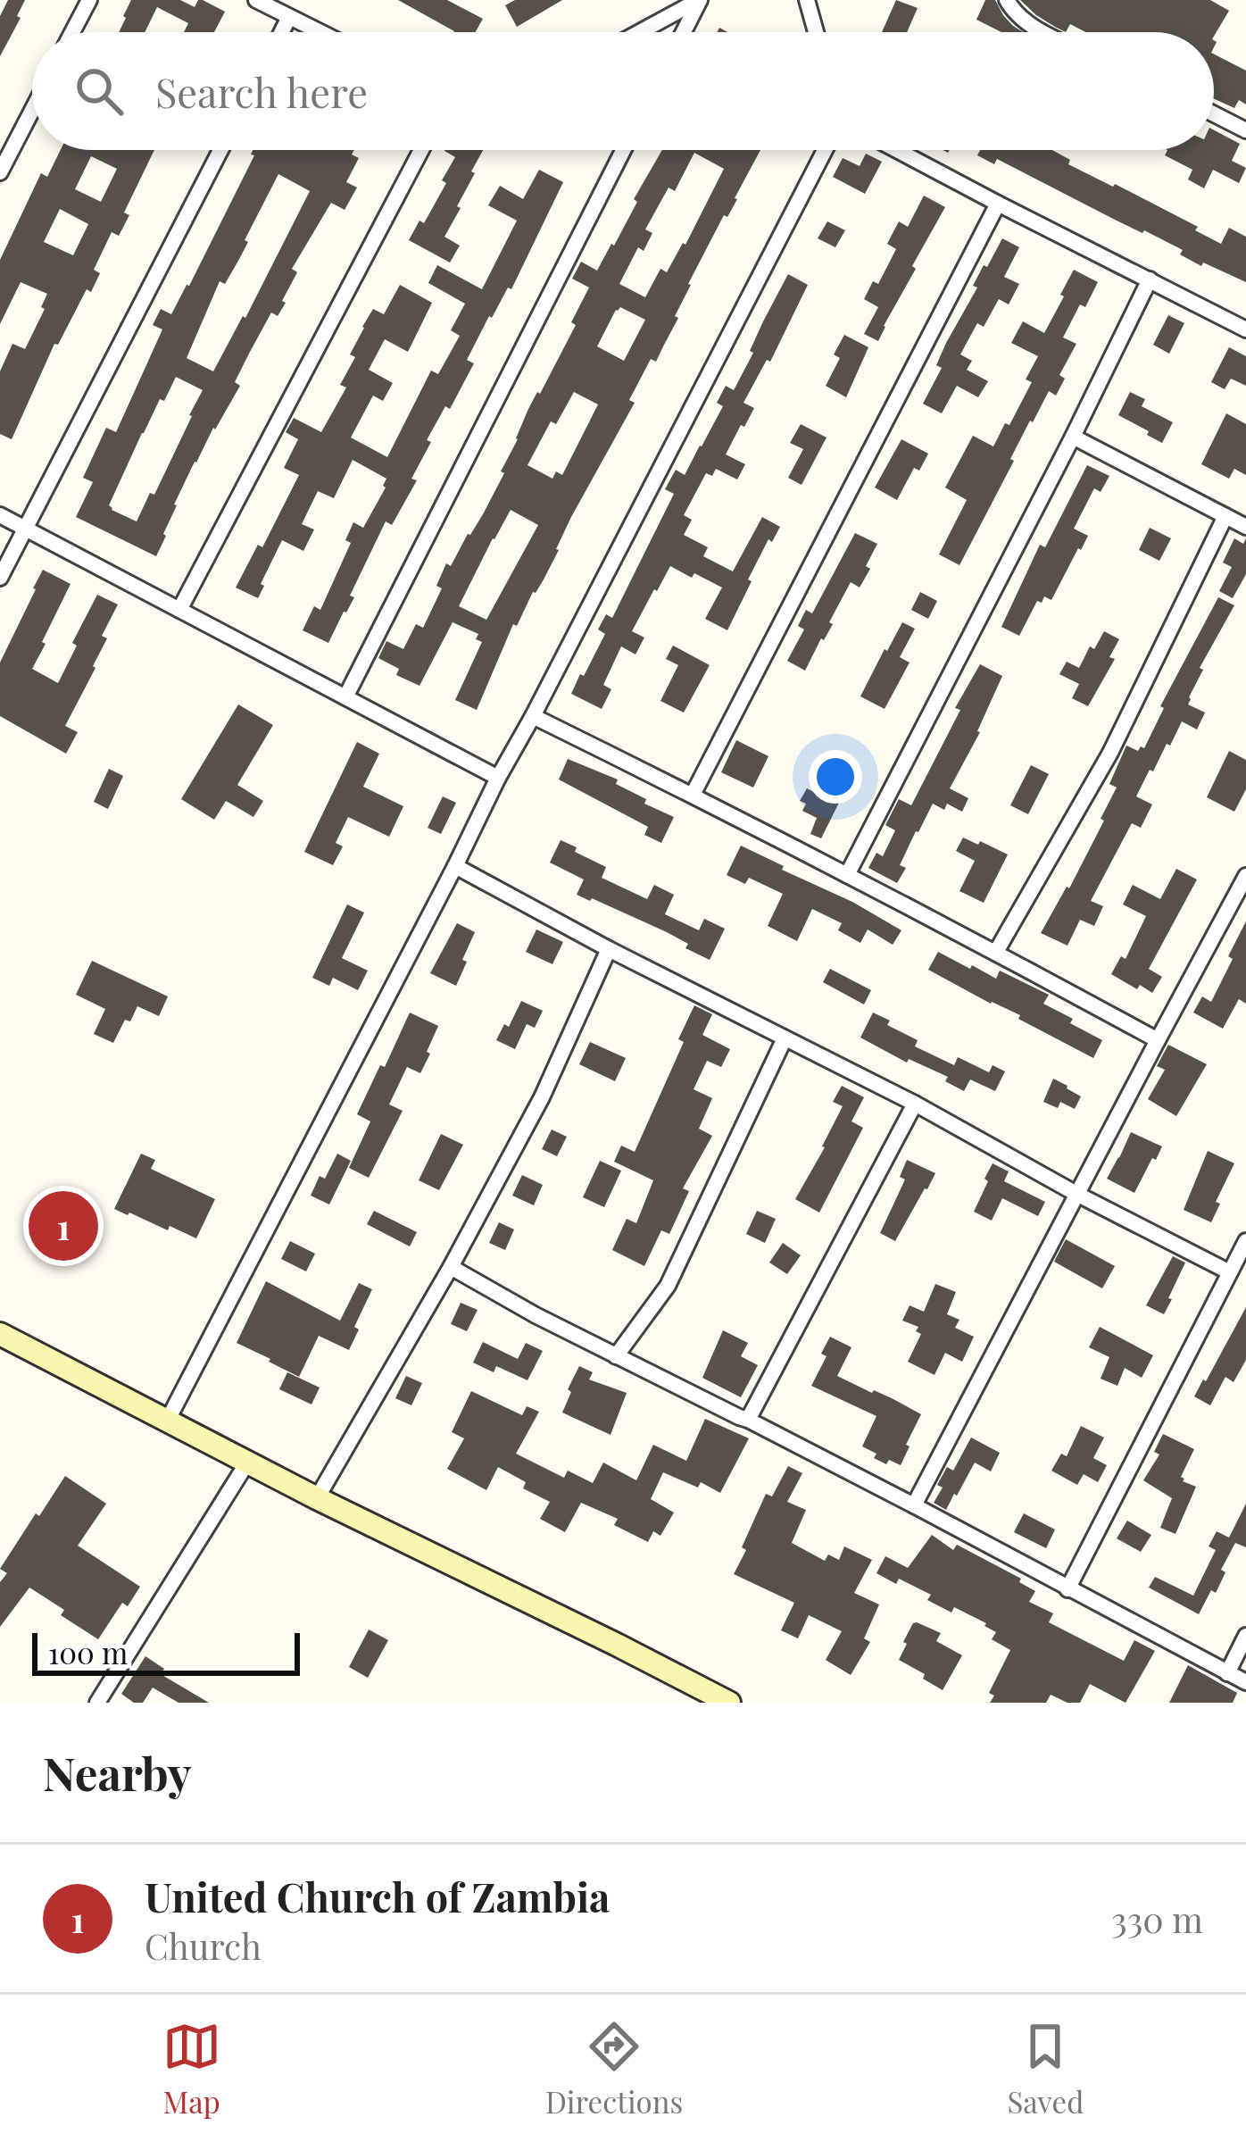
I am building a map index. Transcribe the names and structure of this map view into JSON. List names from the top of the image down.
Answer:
{
  "scale_bar": "100 m",
  "page": {
    "search": "Search here",
    "pins": "1",
    "scale": "100 m",
    "heading": "Nearby",
    "list": [
      {
        "mark": "1",
        "name": "United Church of Zambia",
        "note": "Church",
        "value": "330 m"
      }
    ],
    "nav": ["Map", "Directions", "Saved"]
  }
}
